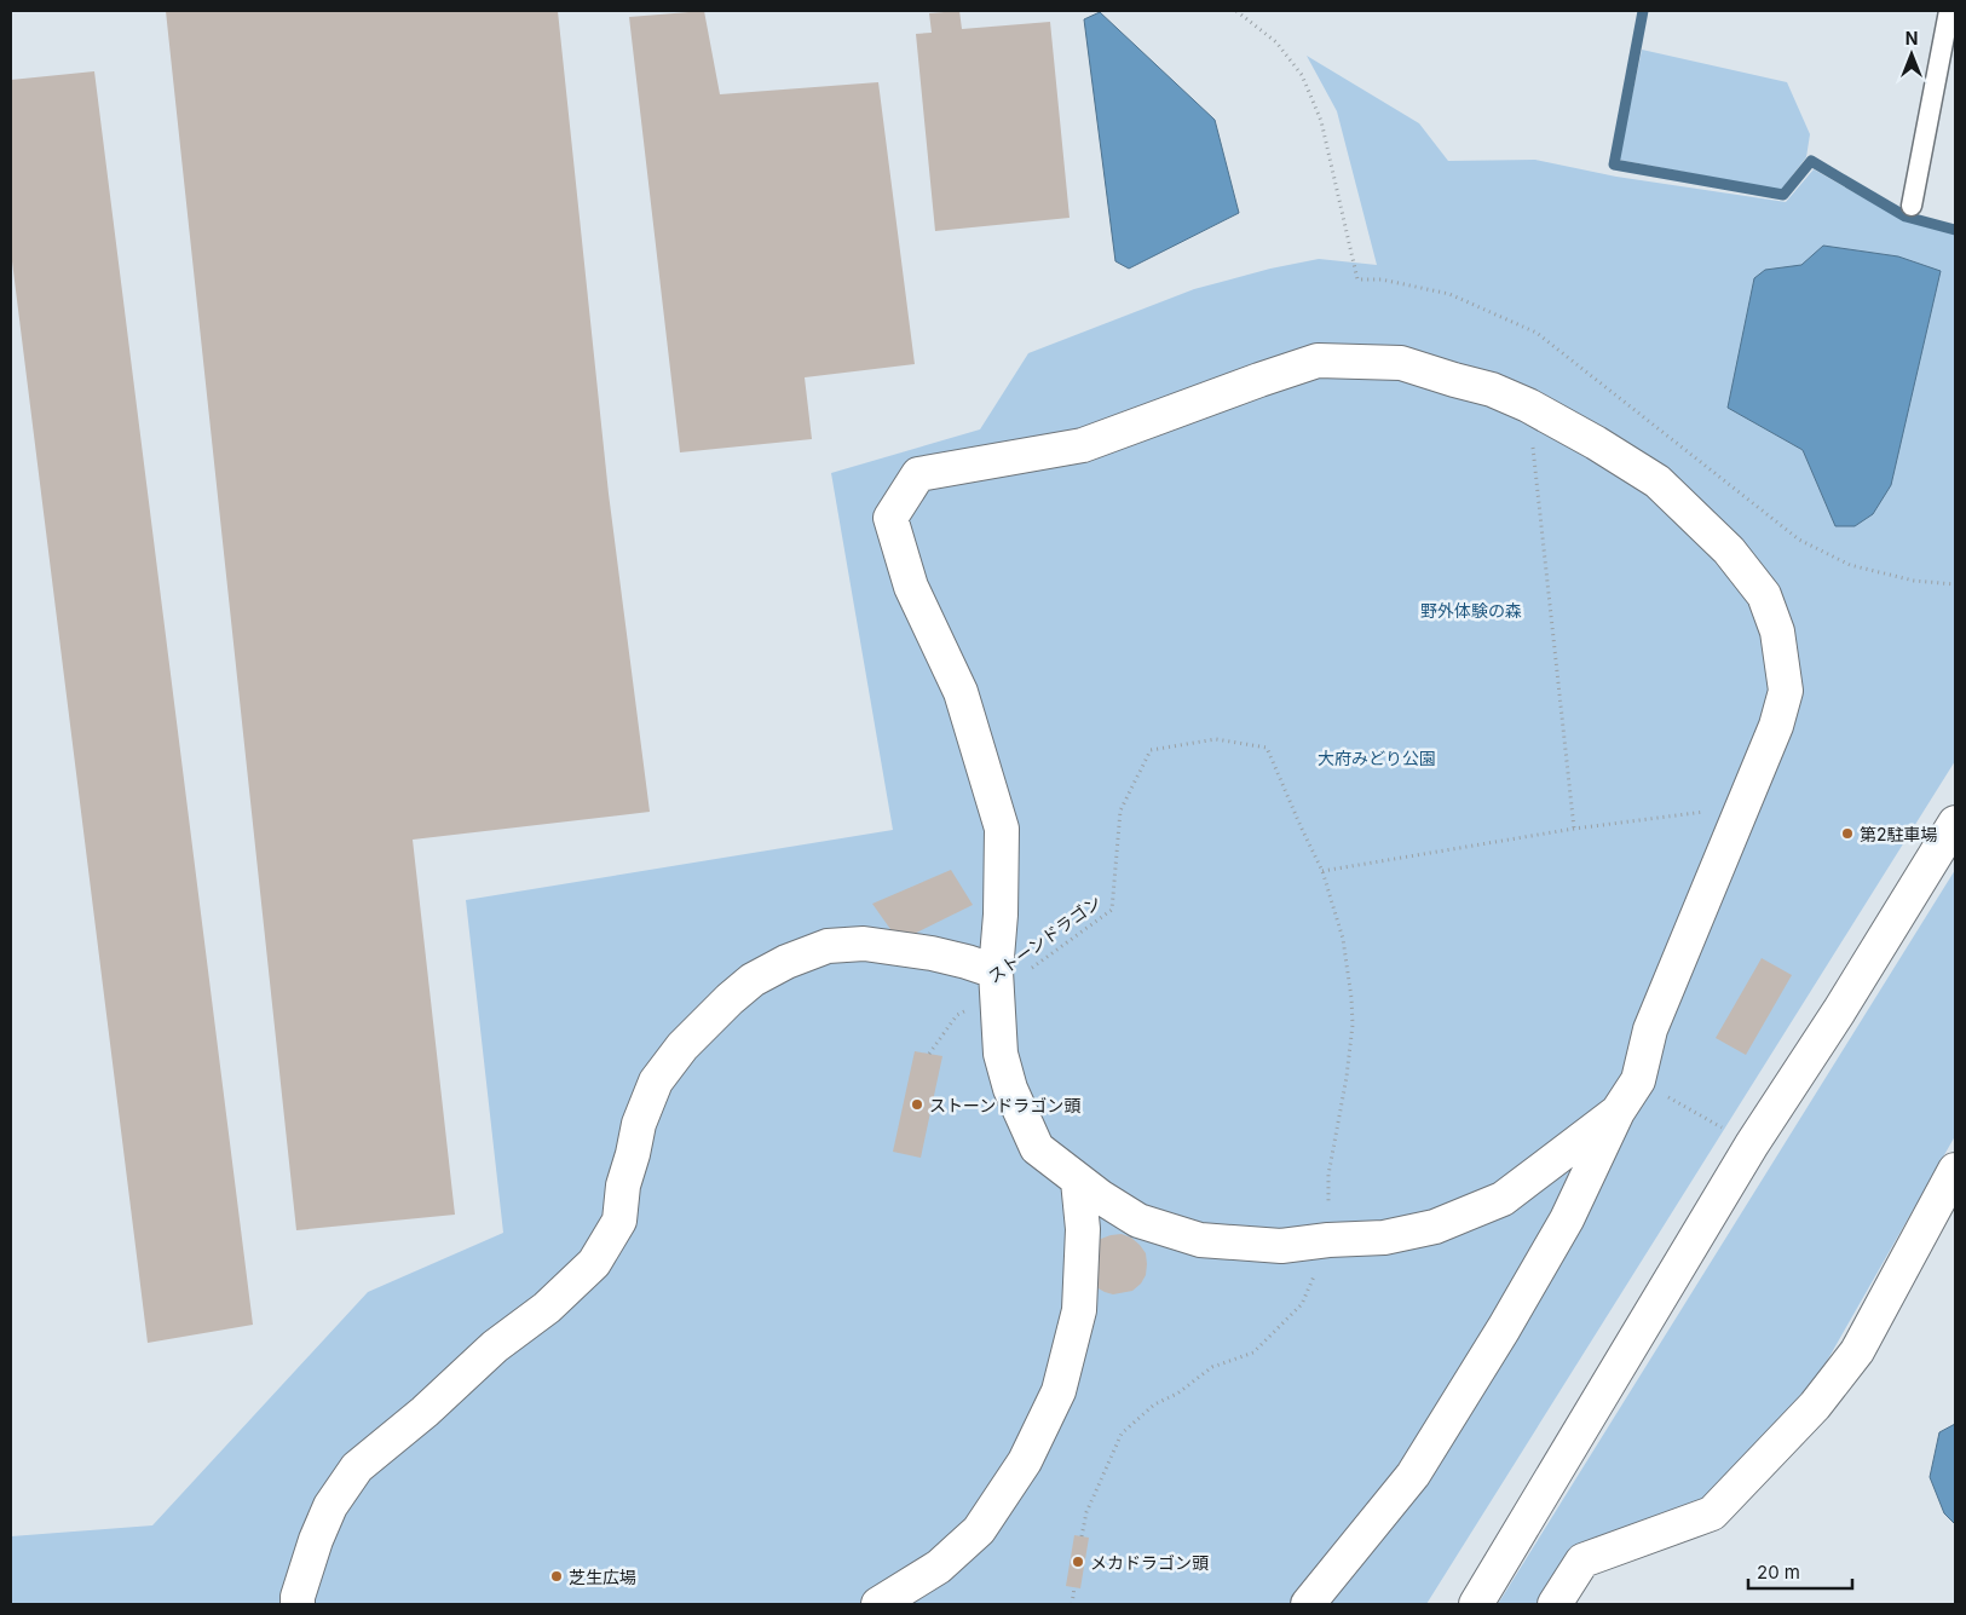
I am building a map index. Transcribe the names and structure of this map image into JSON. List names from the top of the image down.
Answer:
{
  "streets": {
    "path": ["ストーンドラゴン"]
  },
  "parks": ["野外体験の森", "大府みどり公園"],
  "places": [
    "第2駐車場",
    "ストーンドラゴン頭",
    "メカドラゴン頭",
    "芝生広場"
  ],
  "scale_bar": "20 m",
  "north": "top"
}
